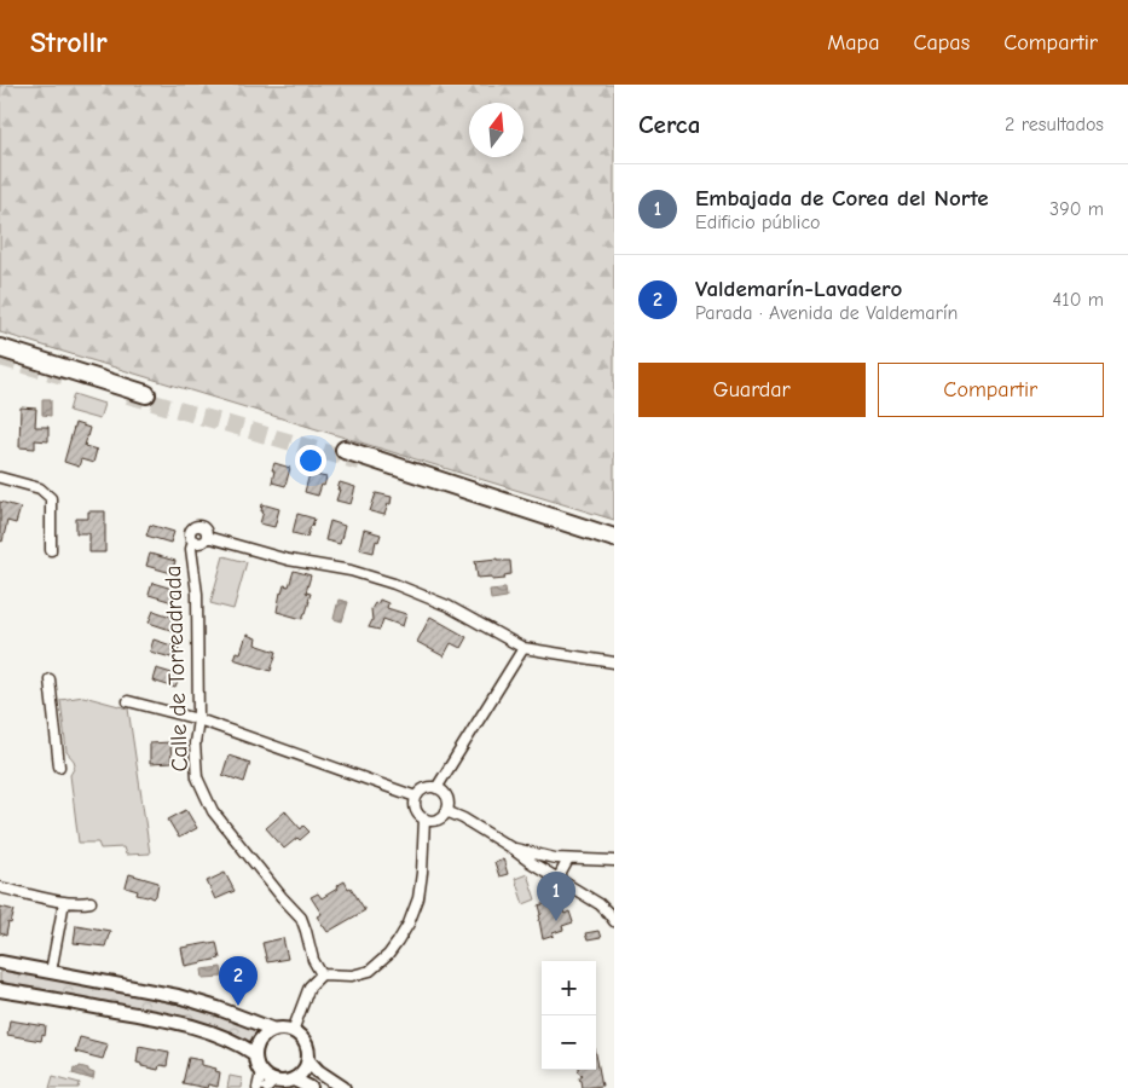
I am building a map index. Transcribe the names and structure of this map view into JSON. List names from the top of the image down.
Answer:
{
  "streets": {
    "street": ["Calle de Torreadrada"]
  },
  "north": "top",
  "page": {
    "header": "Strollr",
    "nav": ["Mapa", "Capas", "Compartir"],
    "heading": ["Cerca", "2 resultados"],
    "list": [
      {
        "mark": "1",
        "name": "Embajada de Corea del Norte",
        "note": "Edificio público",
        "value": "390 m"
      },
      {
        "mark": "2",
        "name": "Valdemarín-Lavadero",
        "note": "Parada · Avenida de Valdemarín",
        "value": "410 m"
      }
    ],
    "buttons": ["Guardar", "Compartir"],
    "pins": ["1", "2"],
    "map_buttons": ["+", "−"]
  }
}
